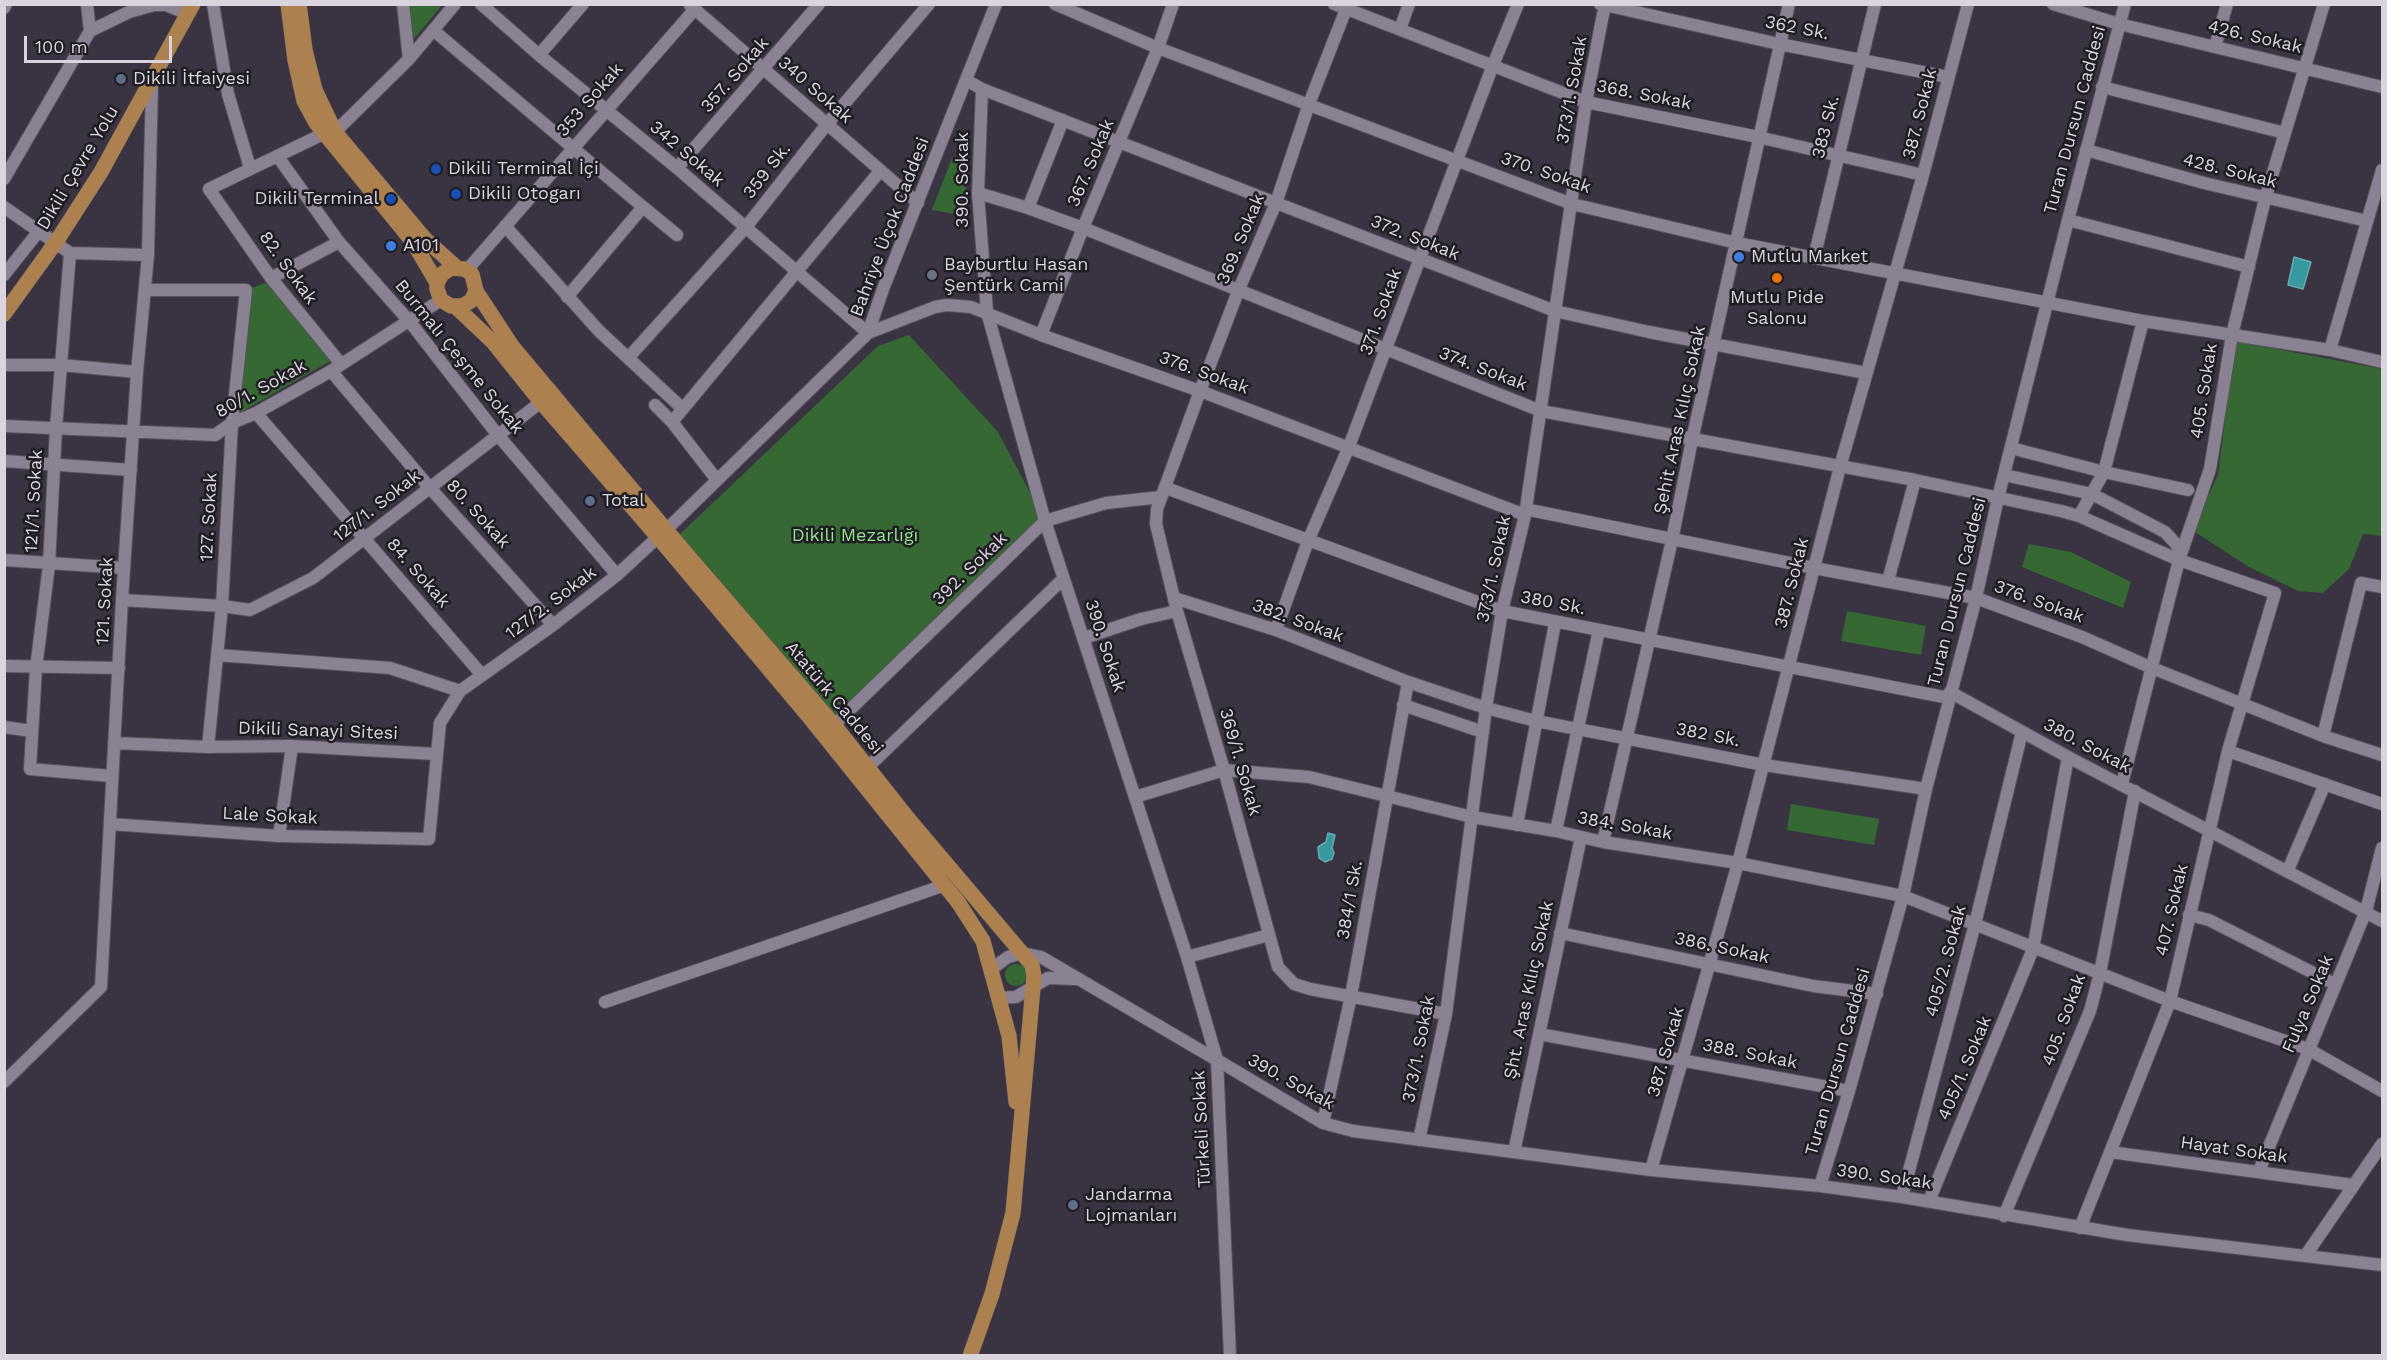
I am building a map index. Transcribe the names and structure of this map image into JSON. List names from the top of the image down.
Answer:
{
  "streets": {
    "main road": ["Dikili Çevre Yolu", "Atatürk Caddesi"],
    "street": [
      "362 Sk.",
      "426. Sokak",
      "357. Sokak",
      "340 Sokak",
      "373/1. Sokak",
      "368. Sokak",
      "353 Sokak",
      "387. Sokak",
      "Turan Dursun Caddesi",
      "383 Sk.",
      "342 Sokak",
      "367. Sokak",
      "359 Sk.",
      "428. Sokak",
      "370. Sokak",
      "390. Sokak",
      "Bahriye Üçok Caddesi",
      "372. Sokak",
      "369. Sokak",
      "82. Sokak",
      "371. Sokak",
      "Burmalı Çeşme Sokak",
      "374. Sokak",
      "376. Sokak",
      "80/1. Sokak",
      "405. Sokak",
      "Şehit Aras Kılıç Sokak",
      "121/1. Sokak",
      "127/1. Sokak",
      "80. Sokak",
      "127. Sokak",
      "392. Sokak",
      "84. Sokak",
      "121. Sokak",
      "127/2. Sokak",
      "380 Sk.",
      "382. Sokak",
      "Dikili Sanayi Sitesi",
      "382 Sk.",
      "380. Sokak",
      "369/1. Sokak",
      "Lale Sokak",
      "384. Sokak",
      "384/1 Sk.",
      "407. Sokak",
      "386. Sokak",
      "405/2. Sokak",
      "Şht. Aras Kılıç Sokak",
      "Fulya Sokak",
      "388. Sokak",
      "405/1. Sokak",
      "Türkeli Sokak",
      "Hayat Sokak"
    ]
  },
  "crossings": [
    ["362 Sk.", "373/1. Sokak"],
    ["362 Sk.", "387. Sokak"],
    ["362 Sk.", "383 Sk."],
    ["362 Sk.", "Şehit Aras Kılıç Sokak"],
    ["426. Sokak", "Turan Dursun Caddesi"],
    ["426. Sokak", "405. Sokak"],
    ["357. Sokak", "340 Sokak"],
    ["357. Sokak", "342 Sokak"],
    ["340 Sokak", "353 Sokak"],
    ["340 Sokak", "359 Sk."],
    ["340 Sokak", "Bahriye Üçok Caddesi"],
    ["373/1. Sokak", "368. Sokak"],
    ["373/1. Sokak", "370. Sokak"],
    ["373/1. Sokak", "390. Sokak"],
    ["373/1. Sokak", "372. Sokak"],
    ["373/1. Sokak", "374. Sokak"],
    ["373/1. Sokak", "376. Sokak"],
    ["373/1. Sokak", "380 Sk."],
    ["373/1. Sokak", "382. Sokak"],
    ["373/1. Sokak", "382 Sk."],
    ["373/1. Sokak", "369/1. Sokak"],
    ["373/1. Sokak", "384. Sokak"],
    ["368. Sokak", "387. Sokak"],
    ["368. Sokak", "383 Sk."],
    ["368. Sokak", "369. Sokak"],
    ["368. Sokak", "371. Sokak"],
    ["368. Sokak", "Şehit Aras Kılıç Sokak"],
    ["353 Sokak", "342 Sokak"],
    ["353 Sokak", "80/1. Sokak"],
    ["353 Sokak", "Atatürk Caddesi"],
    ["387. Sokak", "370. Sokak"],
    ["387. Sokak", "390. Sokak"],
    ["387. Sokak", "372. Sokak"],
    ["387. Sokak", "374. Sokak"],
    ["387. Sokak", "376. Sokak"],
    ["387. Sokak", "380 Sk."],
    ["387. Sokak", "382 Sk."],
    ["387. Sokak", "384. Sokak"],
    ["387. Sokak", "386. Sokak"],
    ["387. Sokak", "388. Sokak"],
    ["Turan Dursun Caddesi", "428. Sokak"],
    ["Turan Dursun Caddesi", "370. Sokak"],
    ["Turan Dursun Caddesi", "390. Sokak"],
    ["Turan Dursun Caddesi", "374. Sokak"],
    ["Turan Dursun Caddesi", "376. Sokak"],
    ["Turan Dursun Caddesi", "380 Sk."],
    ["Turan Dursun Caddesi", "382 Sk."],
    ["Turan Dursun Caddesi", "380. Sokak"],
    ["Turan Dursun Caddesi", "384. Sokak"],
    ["Turan Dursun Caddesi", "386. Sokak"],
    ["Turan Dursun Caddesi", "388. Sokak"],
    ["383 Sk.", "370. Sokak"],
    ["342 Sokak", "359 Sk."],
    ["342 Sokak", "Bahriye Üçok Caddesi"],
    ["342 Sokak", "376. Sokak"],
    ["367. Sokak", "370. Sokak"],
    ["367. Sokak", "372. Sokak"],
    ["367. Sokak", "374. Sokak"],
    ["367. Sokak", "376. Sokak"],
    ["Dikili Çevre Yolu", "121. Sokak"],
    ["428. Sokak", "405. Sokak"],
    ["370. Sokak", "369. Sokak"],
    ["370. Sokak", "371. Sokak"],
    ["370. Sokak", "405. Sokak"],
    ["370. Sokak", "Şehit Aras Kılıç Sokak"],
    ["390. Sokak", "372. Sokak"],
    ["390. Sokak", "374. Sokak"],
    ["390. Sokak", "376. Sokak"],
    ["390. Sokak", "405. Sokak"],
    ["390. Sokak", "392. Sokak"],
    ["390. Sokak", "384. Sokak"],
    ["390. Sokak", "384/1 Sk."],
    ["390. Sokak", "407. Sokak"],
    ["390. Sokak", "405/2. Sokak"],
    ["390. Sokak", "Şht. Aras Kılıç Sokak"],
    ["390. Sokak", "405/1. Sokak"],
    ["390. Sokak", "Türkeli Sokak"],
    ["Bahriye Üçok Caddesi", "372. Sokak"],
    ["Bahriye Üçok Caddesi", "376. Sokak"],
    ["Bahriye Üçok Caddesi", "127/2. Sokak"],
    ["Bahriye Üçok Caddesi", "Atatürk Caddesi"],
    ["372. Sokak", "369. Sokak"],
    ["372. Sokak", "371. Sokak"],
    ["372. Sokak", "Şehit Aras Kılıç Sokak"],
    ["369. Sokak", "374. Sokak"],
    ["369. Sokak", "376. Sokak"],
    ["369. Sokak", "392. Sokak"],
    ["369. Sokak", "380 Sk."],
    ["369. Sokak", "369/1. Sokak"],
    ["82. Sokak", "80/1. Sokak"],
    ["82. Sokak", "80. Sokak"],
    ["371. Sokak", "374. Sokak"],
    ["371. Sokak", "376. Sokak"],
    ["371. Sokak", "380 Sk."],
    ["371. Sokak", "382. Sokak"],
    ["Burmalı Çeşme Sokak", "80/1. Sokak"],
    ["Burmalı Çeşme Sokak", "127/1. Sokak"],
    ["Burmalı Çeşme Sokak", "127/2. Sokak"],
    ["374. Sokak", "405. Sokak"],
    ["374. Sokak", "Şehit Aras Kılıç Sokak"],
    ["374. Sokak", "407. Sokak"],
    ["376. Sokak", "405. Sokak"],
    ["376. Sokak", "Şehit Aras Kılıç Sokak"],
    ["376. Sokak", "407. Sokak"],
    ["80/1. Sokak", "121/1. Sokak"],
    ["80/1. Sokak", "80. Sokak"],
    ["80/1. Sokak", "127. Sokak"],
    ["80/1. Sokak", "84. Sokak"],
    ["80/1. Sokak", "121. Sokak"],
    ["80/1. Sokak", "Atatürk Caddesi"],
    ["405. Sokak", "380. Sokak"],
    ["405. Sokak", "384. Sokak"],
    ["Şehit Aras Kılıç Sokak", "380 Sk."],
    ["Şehit Aras Kılıç Sokak", "382 Sk."],
    ["Şehit Aras Kılıç Sokak", "384. Sokak"],
    ["121/1. Sokak", "121. Sokak"],
    ["127/1. Sokak", "80. Sokak"],
    ["127/1. Sokak", "127. Sokak"],
    ["127/1. Sokak", "84. Sokak"],
    ["127/1. Sokak", "121. Sokak"],
    ["127/1. Sokak", "Atatürk Caddesi"],
    ["80. Sokak", "127/2. Sokak"],
    ["127. Sokak", "121. Sokak"],
    ["127. Sokak", "Dikili Sanayi Sitesi"],
    ["392. Sokak", "380 Sk."],
    ["392. Sokak", "Atatürk Caddesi"],
    ["392. Sokak", "369/1. Sokak"],
    ["84. Sokak", "127/2. Sokak"],
    ["121. Sokak", "Dikili Sanayi Sitesi"],
    ["121. Sokak", "Lale Sokak"],
    ["127/2. Sokak", "Atatürk Caddesi"],
    ["127/2. Sokak", "Dikili Sanayi Sitesi"],
    ["127/2. Sokak", "Lale Sokak"],
    ["380 Sk.", "380. Sokak"],
    ["380 Sk.", "369/1. Sokak"],
    ["382. Sokak", "382 Sk."],
    ["382. Sokak", "369/1. Sokak"],
    ["382. Sokak", "384/1 Sk."],
    ["Atatürk Caddesi", "Türkeli Sokak"],
    ["Dikili Sanayi Sitesi", "Lale Sokak"],
    ["380. Sokak", "407. Sokak"],
    ["380. Sokak", "405/2. Sokak"],
    ["380. Sokak", "405/1. Sokak"],
    ["369/1. Sokak", "384. Sokak"],
    ["369/1. Sokak", "384/1 Sk."],
    ["384. Sokak", "384/1 Sk."],
    ["384. Sokak", "407. Sokak"],
    ["384. Sokak", "405/2. Sokak"],
    ["384. Sokak", "Şht. Aras Kılıç Sokak"],
    ["384. Sokak", "Fulya Sokak"],
    ["384. Sokak", "405/1. Sokak"],
    ["407. Sokak", "Hayat Sokak"],
    ["386. Sokak", "Şht. Aras Kılıç Sokak"],
    ["Şht. Aras Kılıç Sokak", "388. Sokak"],
    ["Fulya Sokak", "Hayat Sokak"]
  ],
  "parks": ["Dikili Mezarlığı"],
  "places": [
    "Dikili İtfaiyesi",
    "Dikili Terminal İçi",
    "Dikili Otogarı",
    "Dikili Terminal",
    "A101",
    "Mutlu Market",
    "Bayburtlu Hasan Şentürk Cami",
    "Mutlu Pide Salonu",
    "Total",
    "Jandarma Lojmanları"
  ],
  "scale_bar": "100 m"
}
